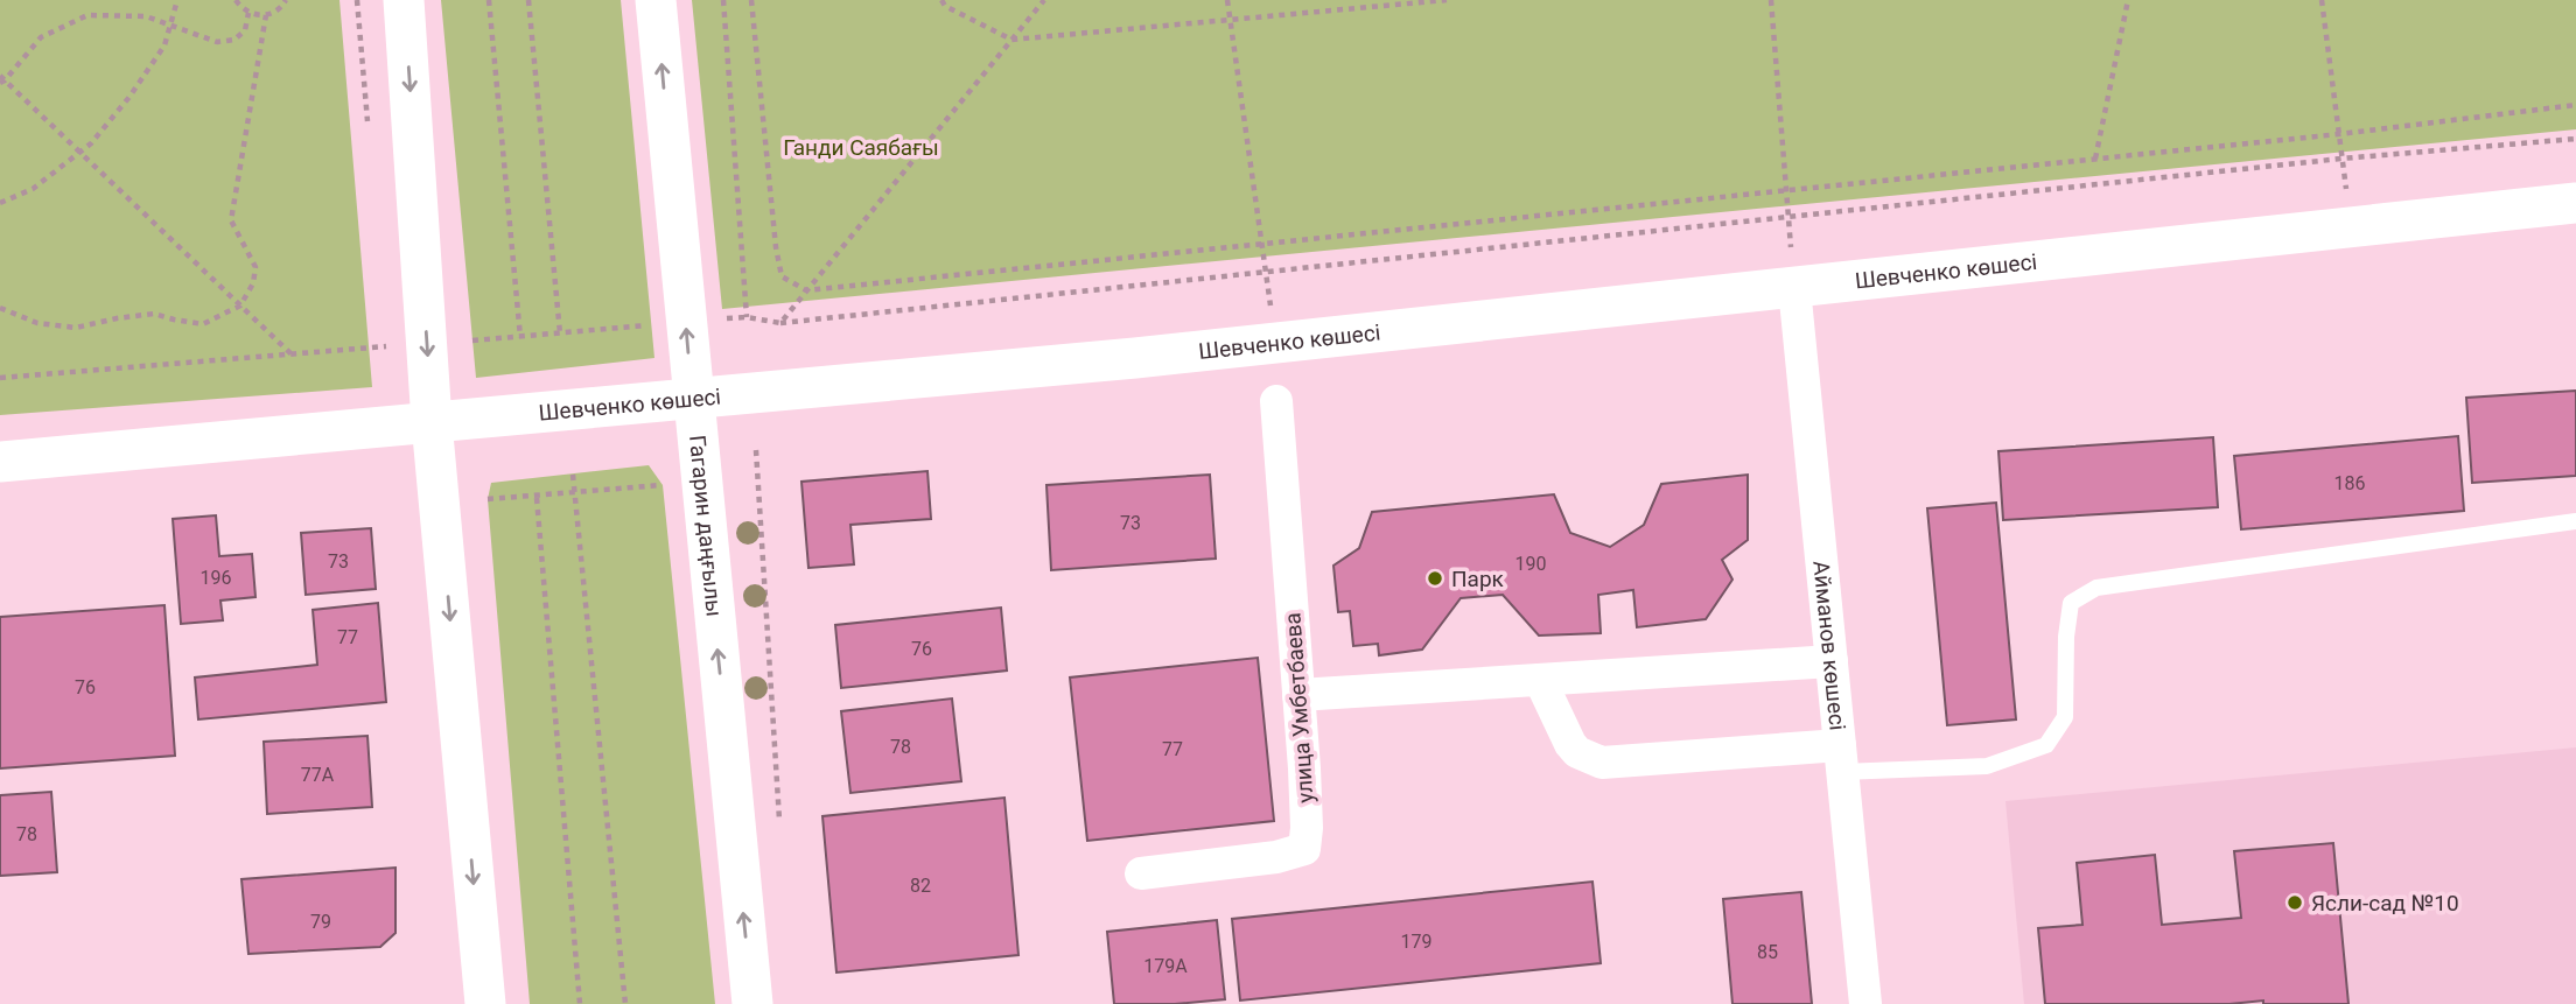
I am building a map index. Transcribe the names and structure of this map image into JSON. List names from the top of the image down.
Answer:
{
  "streets": {
    "street": [
      "Шевченко көшесі",
      "Гагарин даңғылы",
      "Айманов көшесі",
      "улица Умбетбаева"
    ]
  },
  "crossings": [
    ["Шевченко көшесі", "Гагарин даңғылы"],
    ["Шевченко көшесі", "Айманов көшесі"]
  ],
  "parks": ["Ганди Саябағы"],
  "places": ["Парк", "Ясли-сад №10"],
  "house_numbers": [
    "186",
    "73",
    "73",
    "190",
    "196",
    "77",
    "76",
    "76",
    "78",
    "77",
    "77А",
    "78",
    "82",
    "79",
    "179",
    "85",
    "179А"
  ]
}
